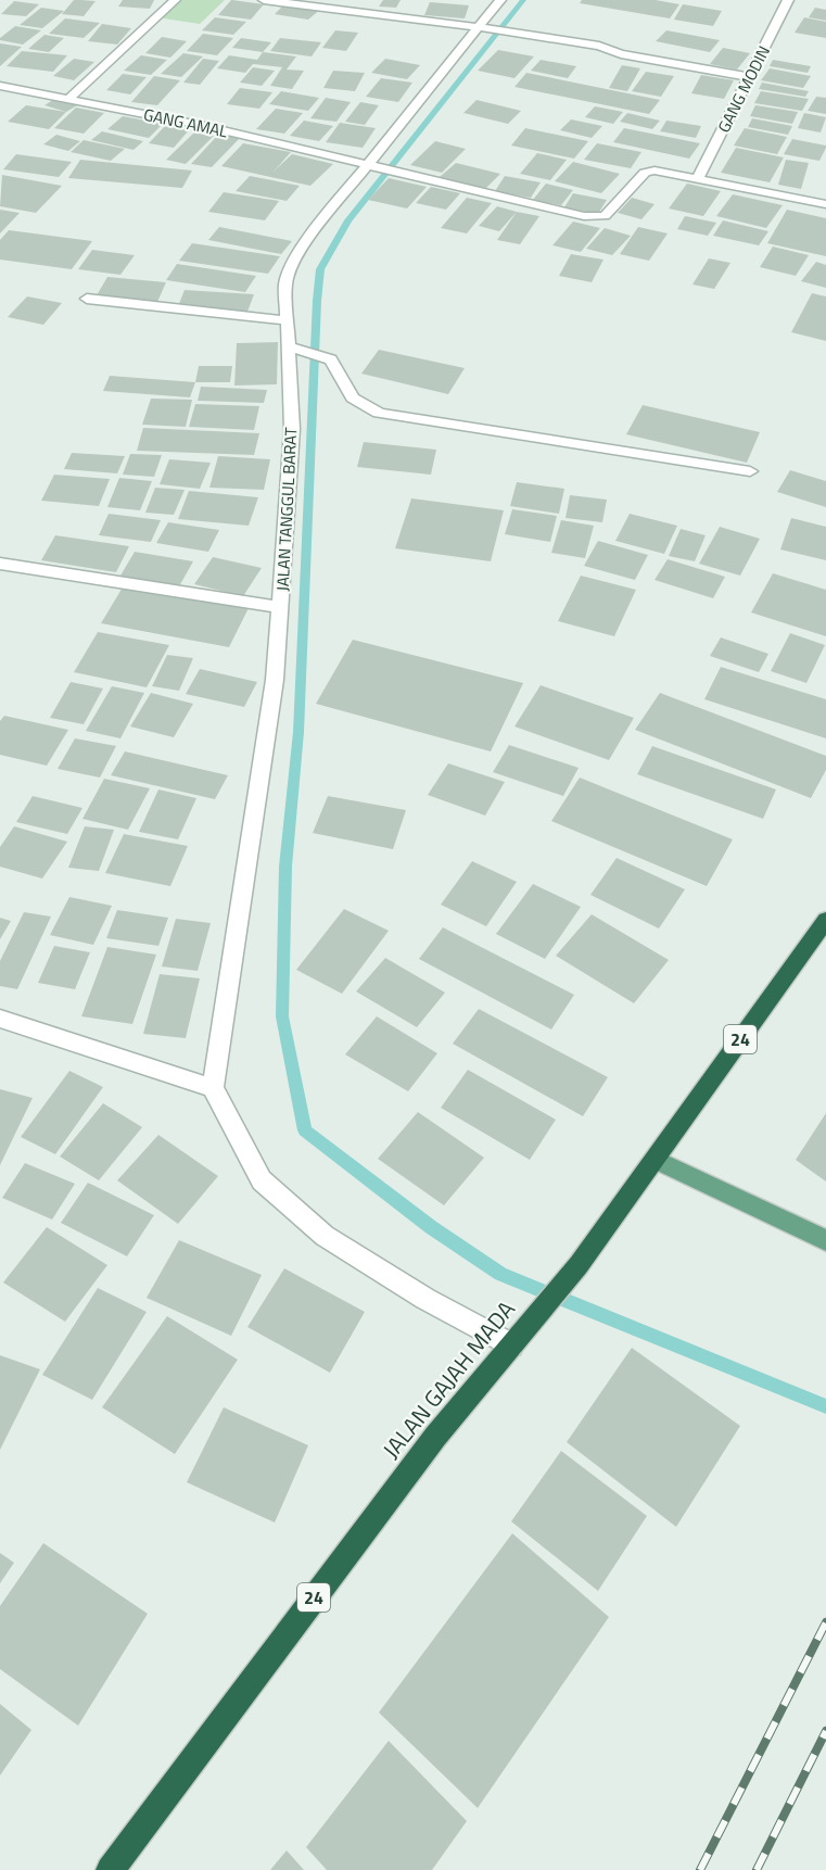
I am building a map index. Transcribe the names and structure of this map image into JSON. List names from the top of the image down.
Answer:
{
  "streets": {
    "highway": ["24", "JALAN GAJAH MADA"],
    "street": ["GANG MODIN", "GANG AMAL", "JALAN TANGGUL BARAT"]
  },
  "crossings": [
    ["GANG MODIN", "GANG AMAL"],
    ["GANG AMAL", "JALAN TANGGUL BARAT"]
  ]
}
